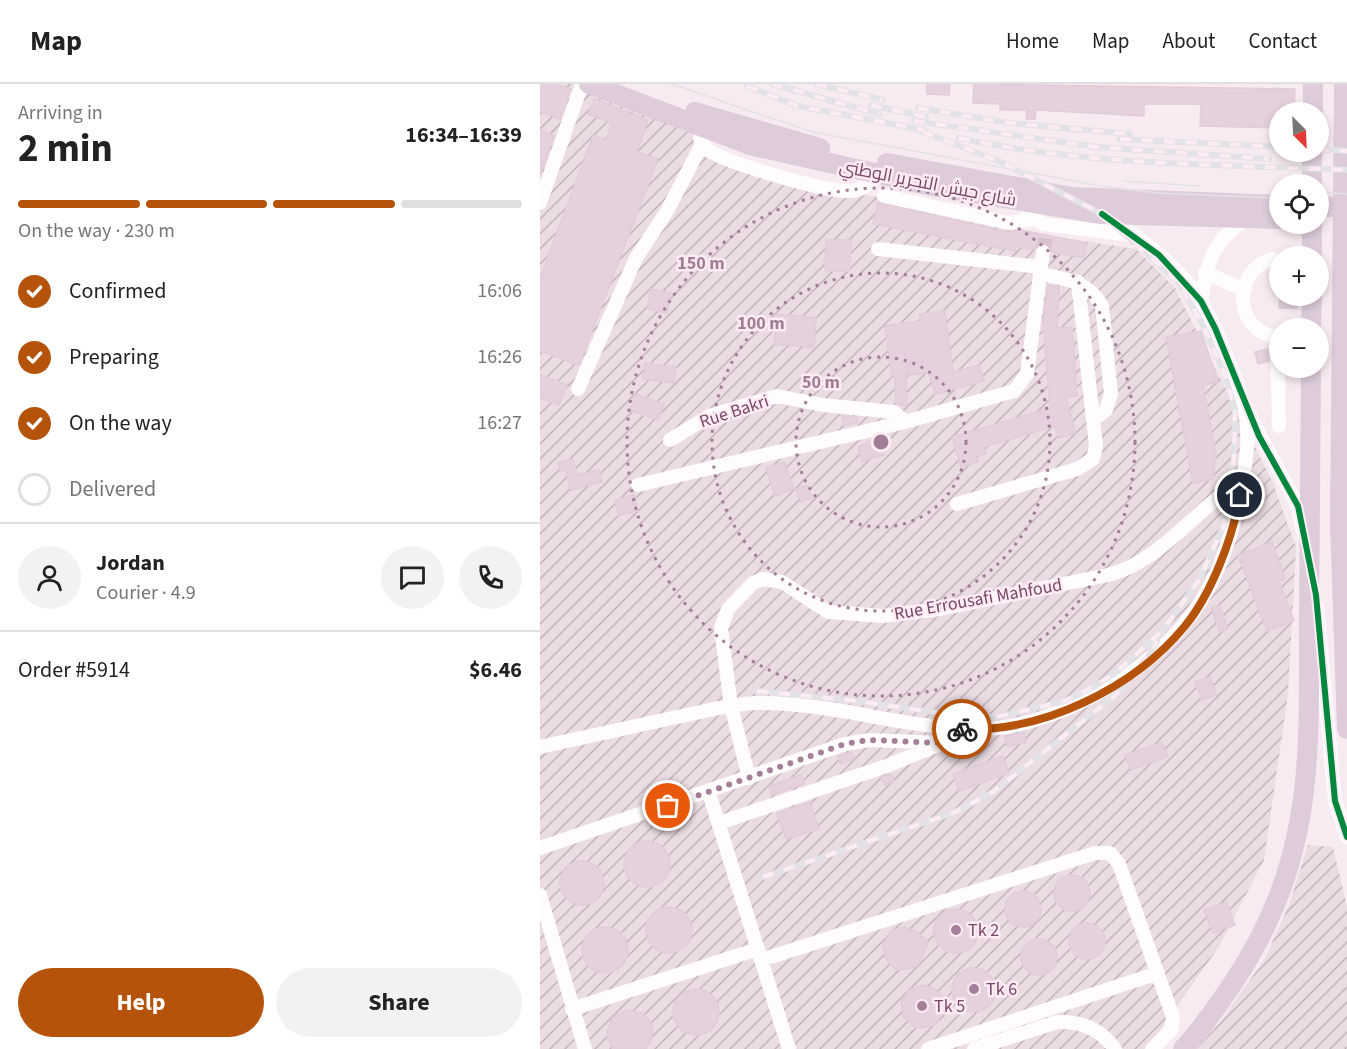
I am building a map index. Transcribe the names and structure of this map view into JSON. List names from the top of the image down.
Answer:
{
  "streets": {
    "highway": ["شارع جيش التحرير الوطني"],
    "street": ["Rue Bakri", "Rue Errousafi Mahfoud"]
  },
  "places": ["Tk 2", "Tk 6", "Tk 5"],
  "north": "bottom right",
  "page": {
    "header": "Map",
    "nav": [
      "Home",
      "Map",
      "About",
      "Contact"
    ],
    "heading": ["2 min", "Arriving in", "16:34–16:39"],
    "panel": [
      "Jordan",
      "Courier · 4.9",
      "Order #5914",
      "$6.46"
    ],
    "map_buttons": ["+", "−"],
    "bar": "On the way · 230 m",
    "list": [
      ["Confirmed", "16:06"],
      ["Preparing", "16:26"],
      ["On the way", "16:27"],
      "Delivered"
    ],
    "buttons": ["Help", "Share"]
  },
  "rings": ["150 m", "100 m", "50 m"]
}
